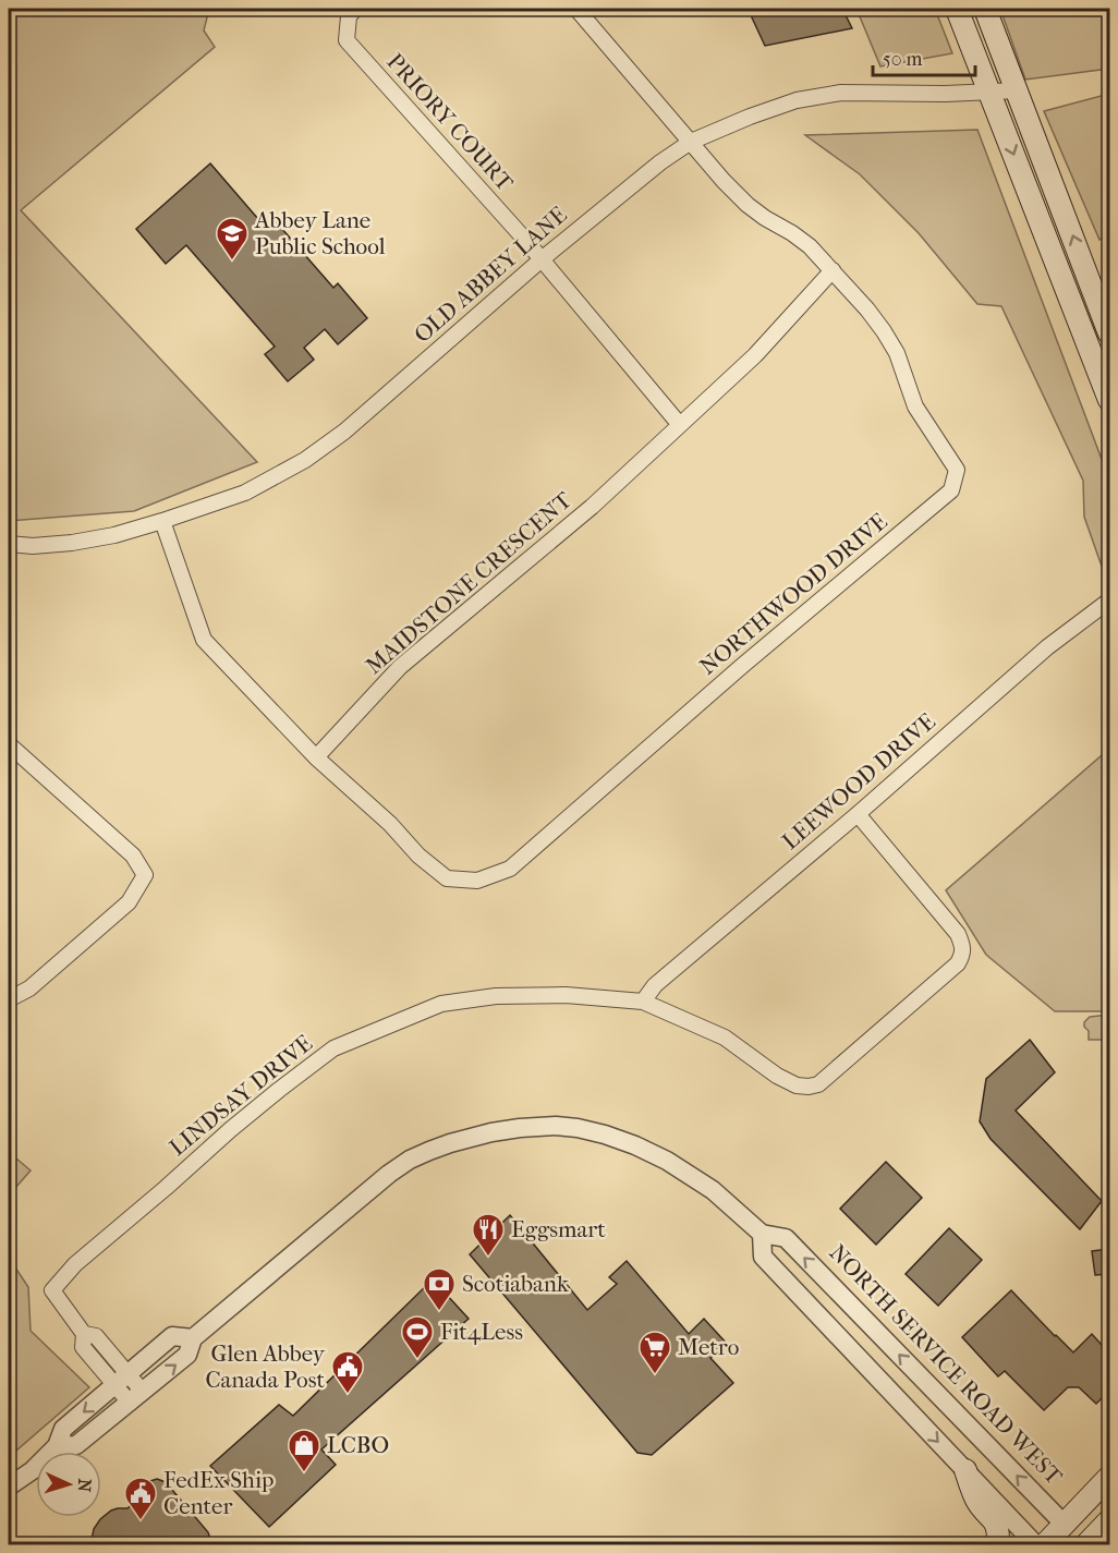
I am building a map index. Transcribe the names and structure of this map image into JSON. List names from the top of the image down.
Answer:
{
  "streets": {
    "main road": ["NORTH SERVICE ROAD WEST"],
    "street": [
      "PRIORY COURT",
      "OLD ABBEY LANE",
      "MAIDSTONE CRESCENT",
      "NORTHWOOD DRIVE",
      "LEEWOOD DRIVE",
      "LINDSAY DRIVE"
    ]
  },
  "crossings": [
    ["PRIORY COURT", "OLD ABBEY LANE"],
    ["OLD ABBEY LANE", "NORTHWOOD DRIVE"],
    ["MAIDSTONE CRESCENT", "NORTHWOOD DRIVE"],
    ["LEEWOOD DRIVE", "LINDSAY DRIVE"],
    ["LINDSAY DRIVE", "NORTH SERVICE ROAD WEST"]
  ],
  "places": {
    "school or university": ["Abbey Lane Public School"],
    "restaurant": ["Eggsmart"],
    "bank": ["Scotiabank"],
    "sports": ["Fit4Less"],
    "supermarket": ["Metro"],
    "public building": ["Glen Abbey Canada Post", "FedEx Ship Center"],
    "shop": ["LCBO"]
  },
  "scale_bar": "50 m",
  "north": "right"
}
